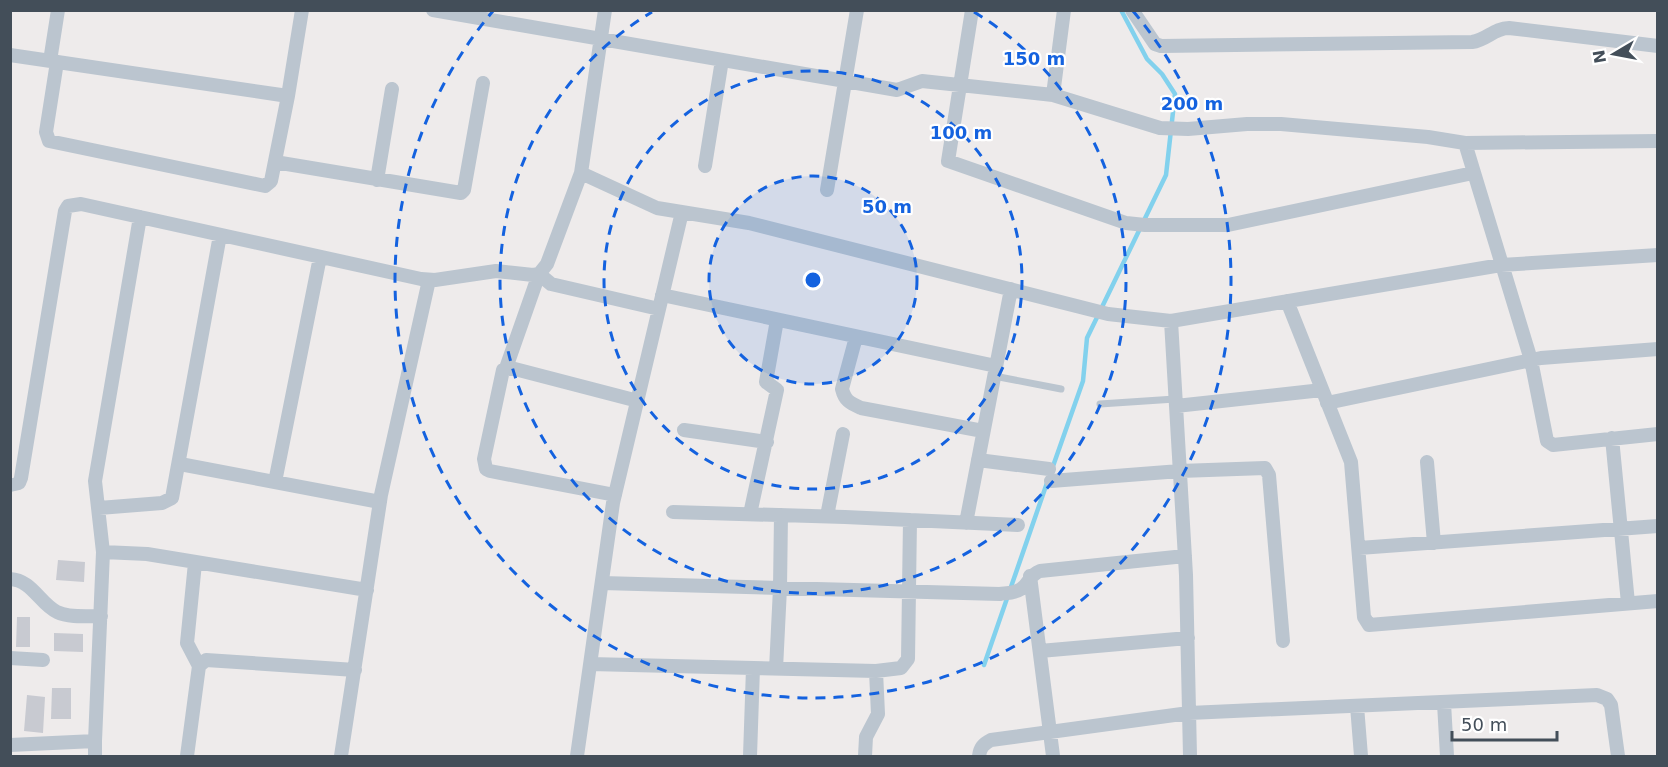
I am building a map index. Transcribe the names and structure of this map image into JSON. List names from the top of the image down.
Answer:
{
  "scale_bar": "50 m",
  "north": "left",
  "rings": [
    "150 m",
    "200 m",
    "100 m",
    "50 m"
  ]
}
